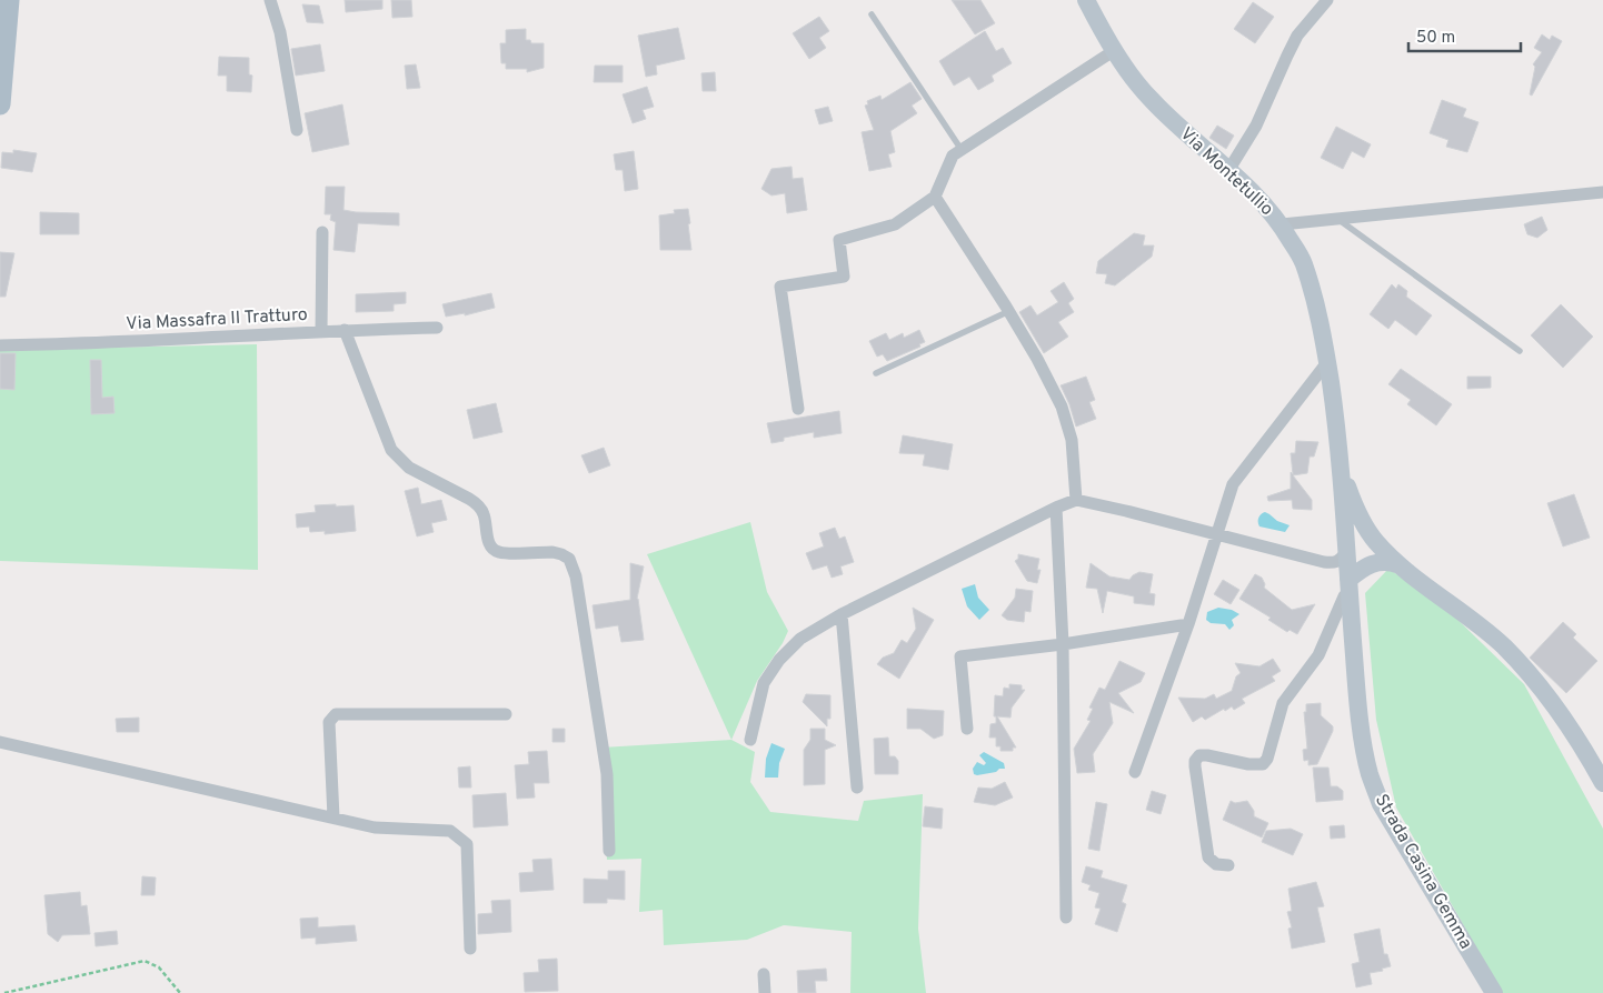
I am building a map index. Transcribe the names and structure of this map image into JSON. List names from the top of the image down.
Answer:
{
  "streets": {
    "street": ["Via Montetullio", "Via Massafra II Tratturo", "Strada Casina Gemma"]
  },
  "crossings": [
    ["Via Montetullio", "Strada Casina Gemma"]
  ],
  "scale_bar": "50 m"
}
